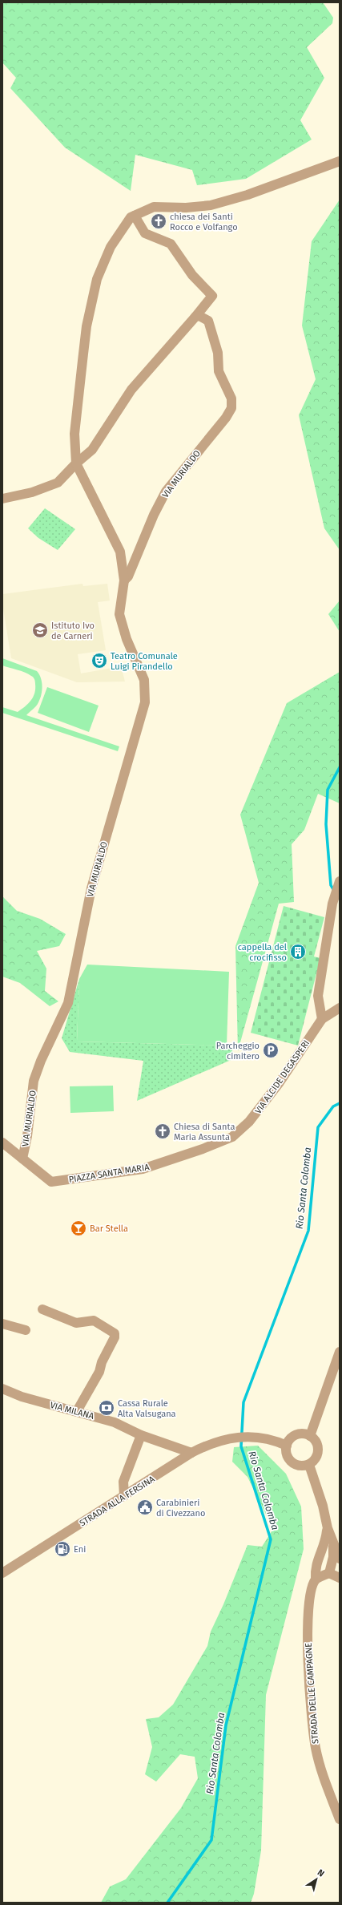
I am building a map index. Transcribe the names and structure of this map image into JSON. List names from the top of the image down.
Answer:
{
  "streets": {
    "street": [
      "VIA MURIALDO",
      "VIA ALCIDE DEGASPERI",
      "PIAZZA SANTA MARIA",
      "VIA MILANA",
      "STRADA ALLA FERSINA",
      "STRADA DELLE CAMPAGNE"
    ]
  },
  "crossings": [
    ["VIA MURIALDO", "PIAZZA SANTA MARIA"],
    ["VIA ALCIDE DEGASPERI", "PIAZZA SANTA MARIA"],
    ["VIA MILANA", "STRADA ALLA FERSINA"]
  ],
  "water": ["Rio Santa Colomba"],
  "places": {
    "church": ["chiesa dei Santi Rocco e Volfango", "Chiesa di Santa Maria Assunta"],
    "school or university": ["Istituto Ivo de Carneri"],
    "theatre": ["Teatro Comunale Luigi Pirandello"],
    "building": ["cappella del crocifisso"],
    "parking": ["Parcheggio cimitero"],
    "bar": ["Bar Stella"],
    "bank": ["Cassa Rurale Alta Valsugana"],
    "public building": ["Carabinieri di Civezzano"],
    "fuel station": ["Eni"]
  },
  "north": "top right"
}
